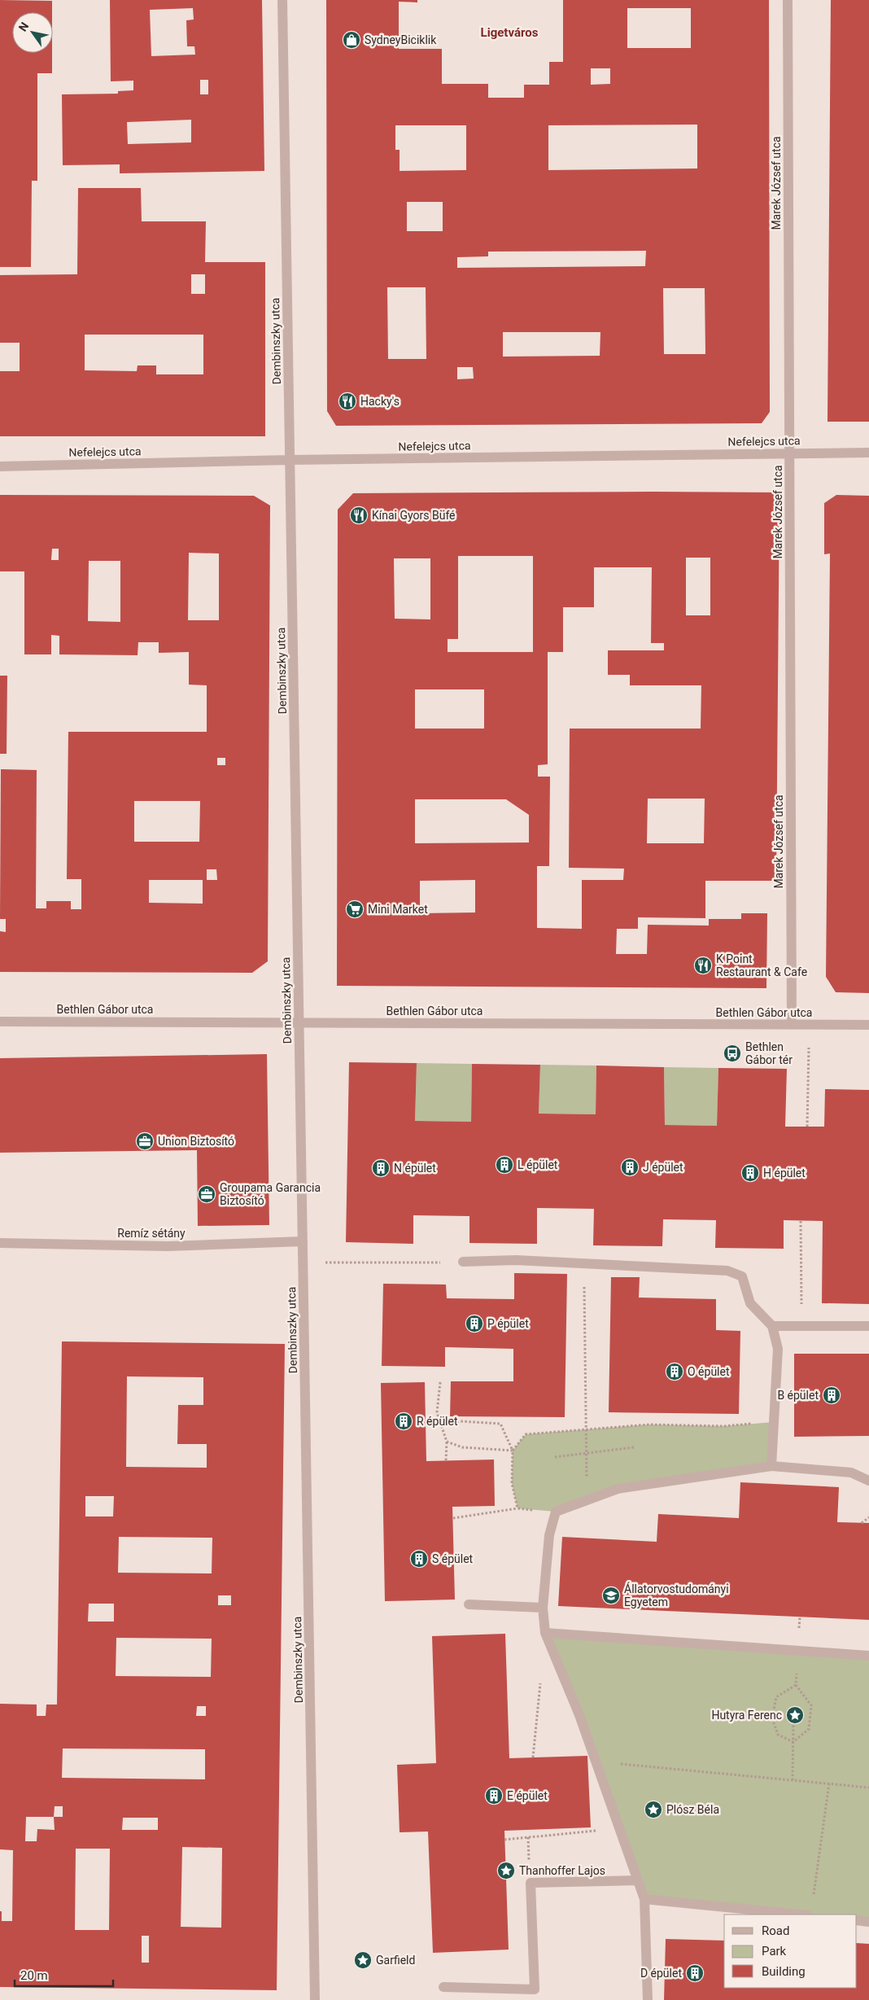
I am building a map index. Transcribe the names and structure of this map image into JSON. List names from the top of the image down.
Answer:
{
  "streets": {
    "street": [
      "Marek József utca",
      "Dembinszky utca",
      "Nefelejcs utca",
      "Bethlen Gábor utca",
      "Remíz sétány"
    ]
  },
  "crossings": [
    ["Marek József utca", "Nefelejcs utca"],
    ["Marek József utca", "Bethlen Gábor utca"],
    ["Dembinszky utca", "Nefelejcs utca"],
    ["Dembinszky utca", "Bethlen Gábor utca"],
    ["Dembinszky utca", "Remíz sétány"]
  ],
  "districts": ["Ligetváros"],
  "places": {
    "shop": ["SydneyBiciklik"],
    "restaurant": ["Hacky's", "Kínai Gyors Büfé", "K Point Restaurant & Cafe"],
    "supermarket": ["Mini Market"],
    "bus stop": ["Bethlen Gábor tér"],
    "office": ["Union Biztosító", "Groupama Garancia Biztosító"],
    "building": [
      "L épület",
      "J épület",
      "N épület",
      "H épület",
      "P épület",
      "O épület",
      "B épület",
      "R épület",
      "S épület",
      "E épület",
      "D épület"
    ],
    "school or university": ["Állatorvostudományi Egyetem"],
    "place": [
      "Hutyra Ferenc",
      "Plósz Béla",
      "Thanhoffer Lajos",
      "Garfield"
    ]
  },
  "legend": ["Road", "Park", "Building"],
  "scale_bar": "20 m",
  "north": "top left"
}
